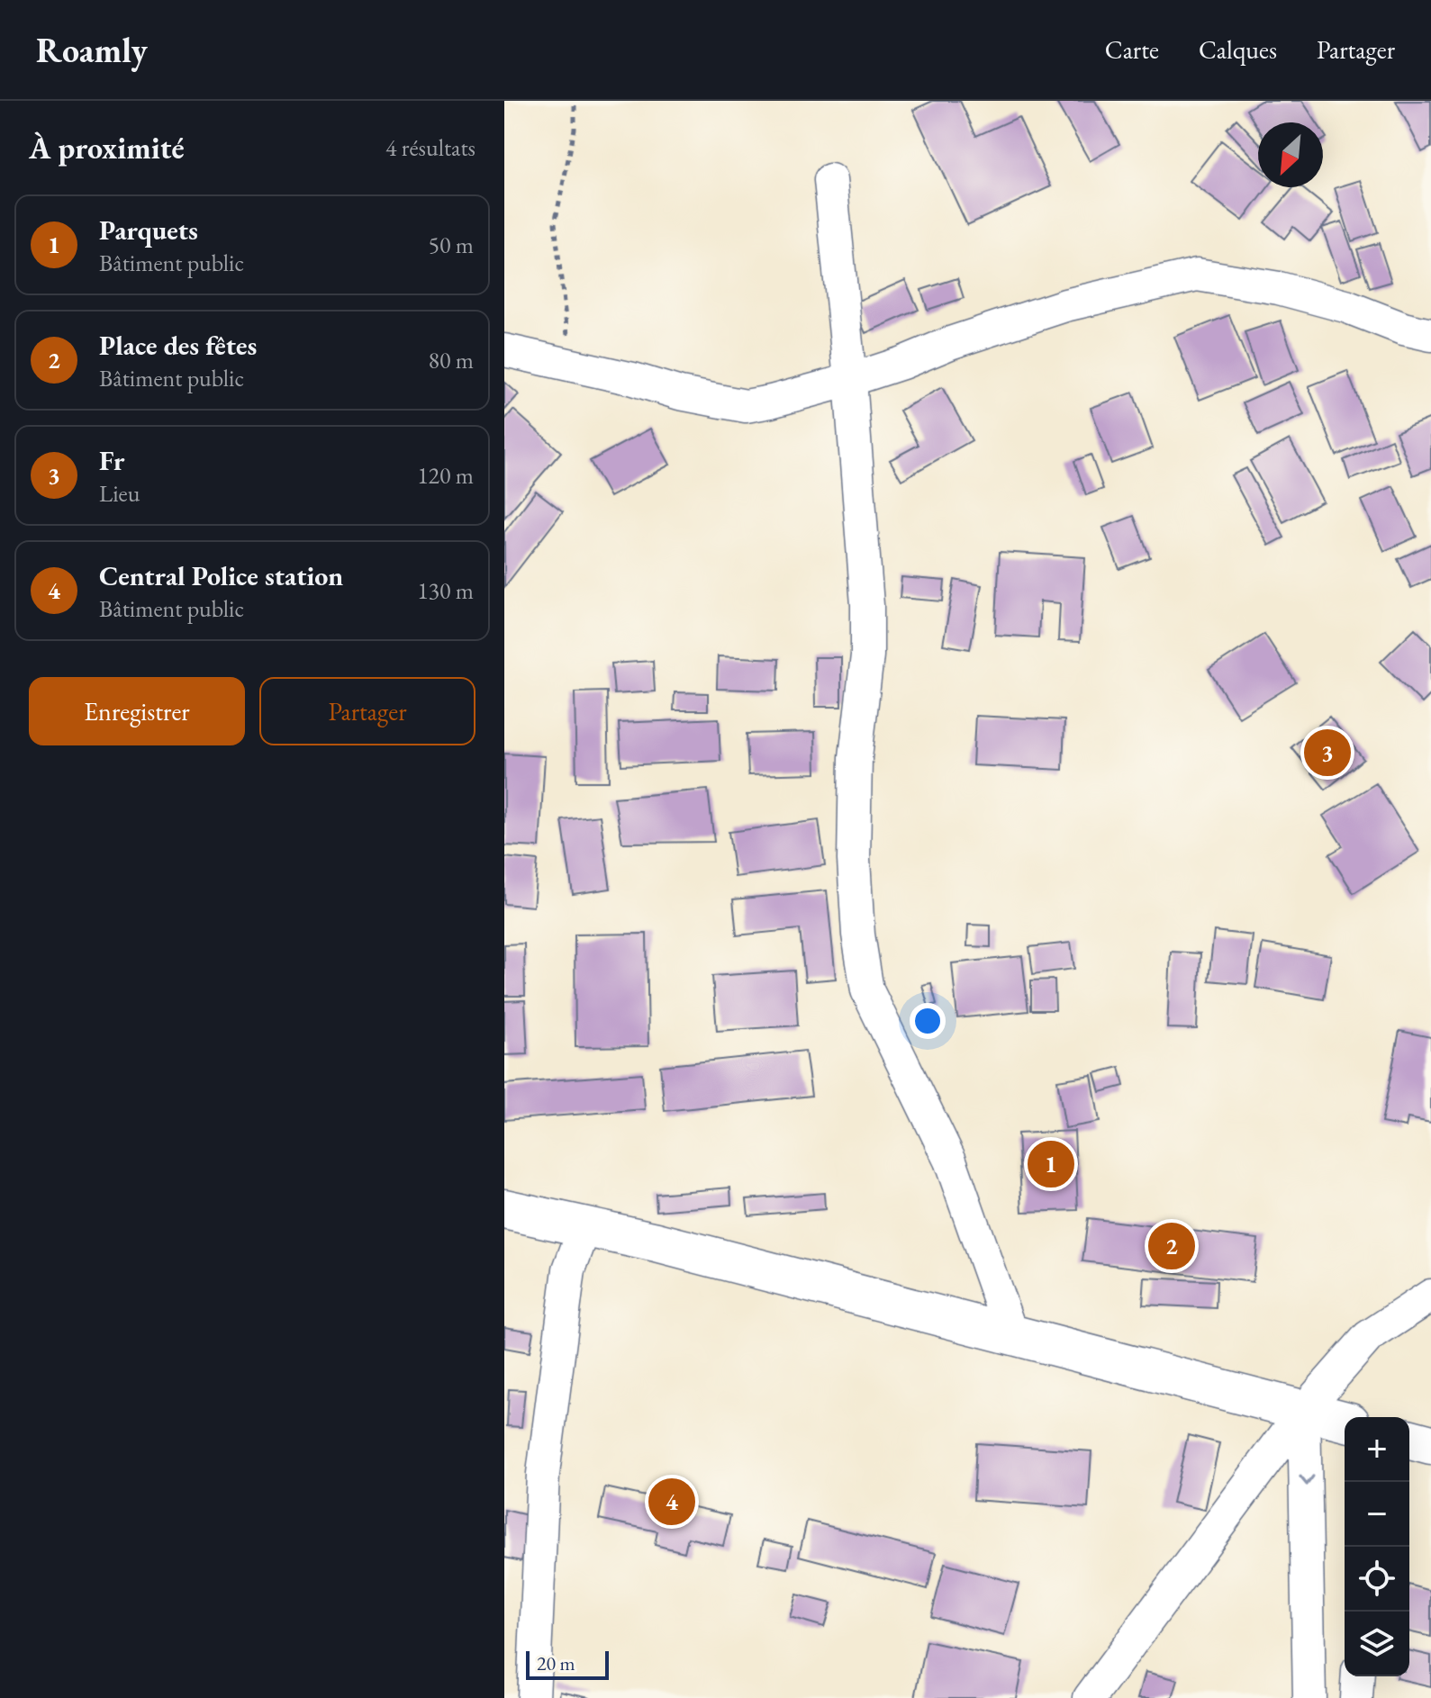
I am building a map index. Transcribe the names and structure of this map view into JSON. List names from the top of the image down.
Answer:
{
  "scale_bar": "20 m",
  "north": "bottom left",
  "page": {
    "header": "Roamly",
    "nav": ["Carte", "Calques", "Partager"],
    "heading": ["À proximité", "4 résultats"],
    "list": [
      {
        "mark": "1",
        "name": "Parquets",
        "note": "Bâtiment public",
        "value": "50 m"
      },
      {
        "mark": "2",
        "name": "Place des fêtes",
        "note": "Bâtiment public",
        "value": "80 m"
      },
      {
        "mark": "3",
        "name": "Fr",
        "note": "Lieu",
        "value": "120 m"
      },
      {
        "mark": "4",
        "name": "Central Police station",
        "note": "Bâtiment public",
        "value": "130 m"
      }
    ],
    "buttons": ["Enregistrer", "Partager"],
    "pins": [
      "3",
      "1",
      "2",
      "4"
    ],
    "map_buttons": ["+", "−"],
    "scale": "20 m"
  }
}
